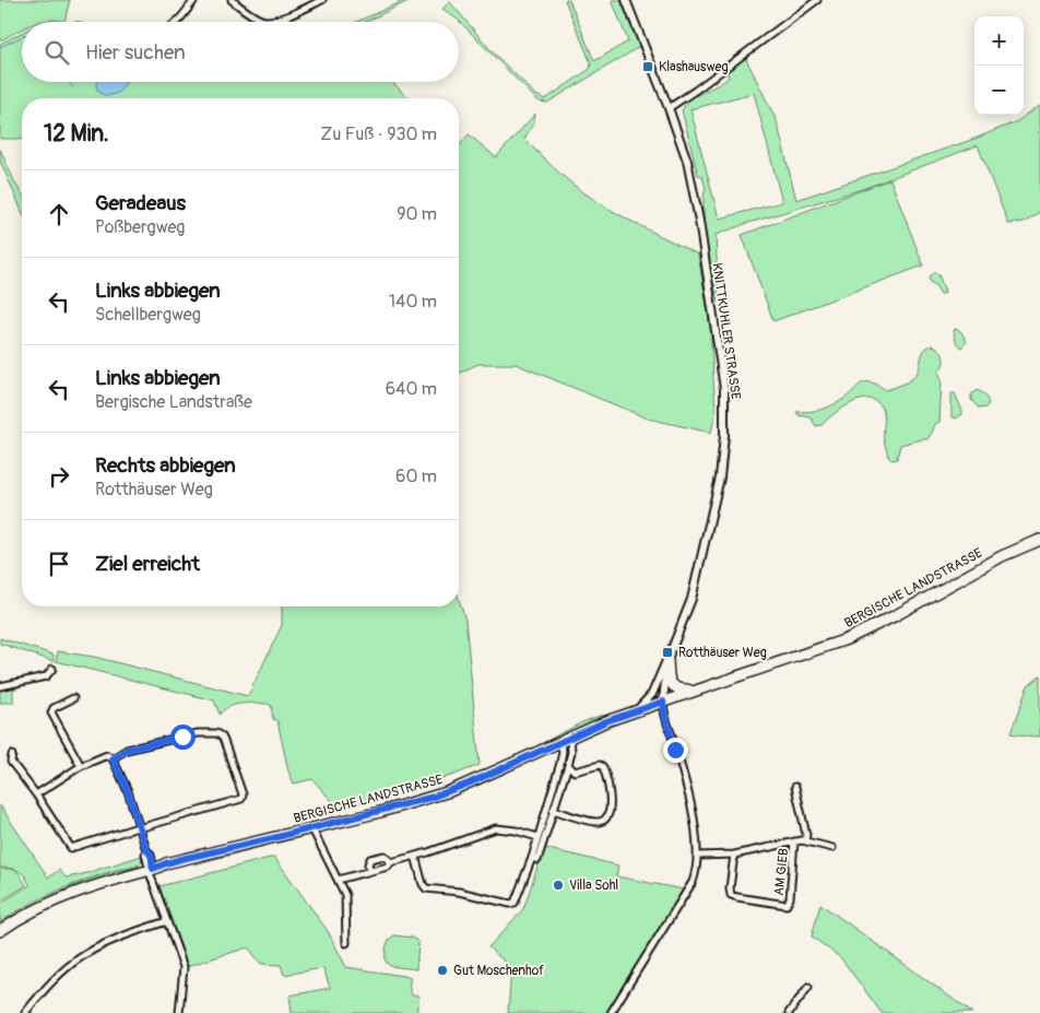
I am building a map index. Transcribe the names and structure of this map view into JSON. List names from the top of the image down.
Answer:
{
  "streets": {
    "main road": ["BERGISCHE LANDSTRASSE"],
    "street": ["KNITTKUHLER STRASSE", "AM GIEB"]
  },
  "crossings": [
    ["KNITTKUHLER STRASSE", "BERGISCHE LANDSTRASSE"]
  ],
  "places": {
    "transit": ["Klashausweg", "Rotthäuser Weg"],
    "other": ["Villa Sohl", "Gut Moschenhof"]
  },
  "page": {
    "map_buttons": ["+", "−"],
    "search": "Hier suchen",
    "heading": ["12 Min.", "Zu Fuß · 930 m"],
    "list": [
      ["Geradeaus", "Poßbergweg", "90 m"],
      ["Links abbiegen", "Schellbergweg", "140 m"],
      ["Links abbiegen", "Bergische Landstraße", "640 m"],
      ["Rechts abbiegen", "Rotthäuser Weg", "60 m"],
      "Ziel erreicht"
    ]
  }
}
